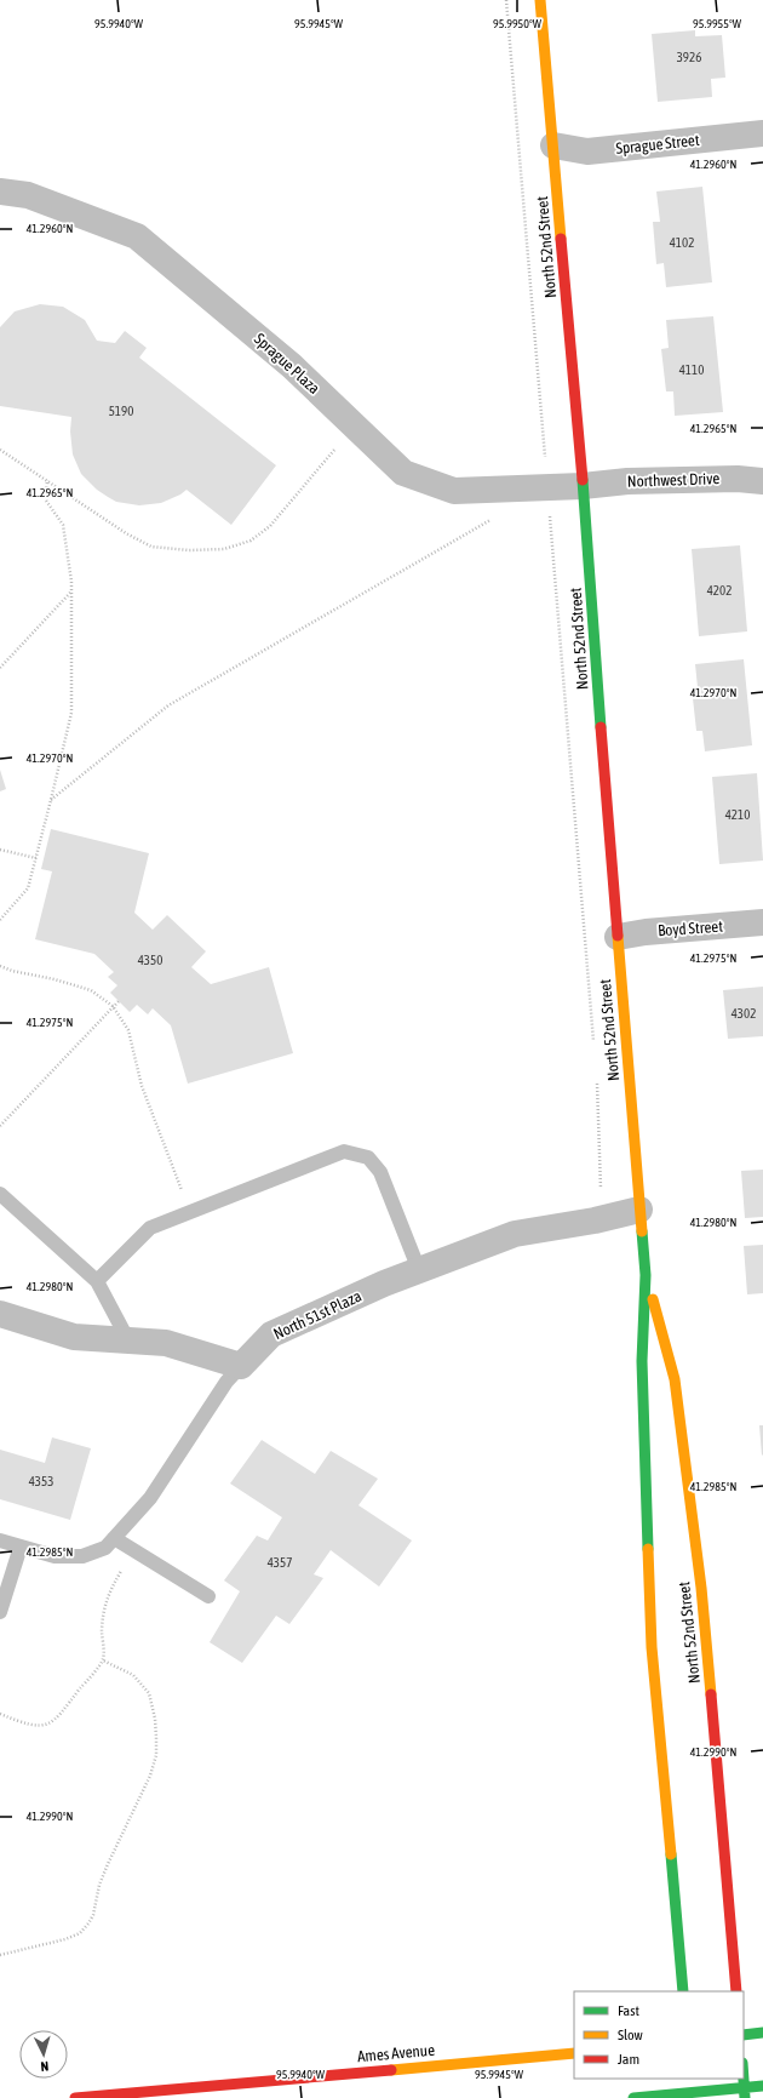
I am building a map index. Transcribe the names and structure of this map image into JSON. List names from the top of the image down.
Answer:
{
  "streets": {
    "main road": ["North 52nd Street", "Ames Avenue"],
    "street": [
      "Sprague Street",
      "Sprague Plaza",
      "Northwest Drive",
      "Boyd Street",
      "North 51st Plaza"
    ]
  },
  "crossings": [
    ["Sprague Street", "North 52nd Street"],
    ["North 52nd Street", "Sprague Plaza"],
    ["North 52nd Street", "Northwest Drive"],
    ["North 52nd Street", "Boyd Street"],
    ["North 52nd Street", "North 51st Plaza"],
    ["Sprague Plaza", "Northwest Drive"]
  ],
  "house_numbers": [
    "3926",
    "4102",
    "4110",
    "5190",
    "4202",
    "4210",
    "4350",
    "4302",
    "4353",
    "4357"
  ],
  "legend": ["Fast", "Slow", "Jam"],
  "north": "bottom",
  "coordinates": [
    "95.9940°W",
    "95.9945°W",
    "95.9955°W",
    "95.9950°W",
    "41.2960°N",
    "41.2965°N",
    "41.2970°N",
    "41.2975°N",
    "41.2980°N",
    "41.2985°N",
    "41.2990°N"
  ]
}
